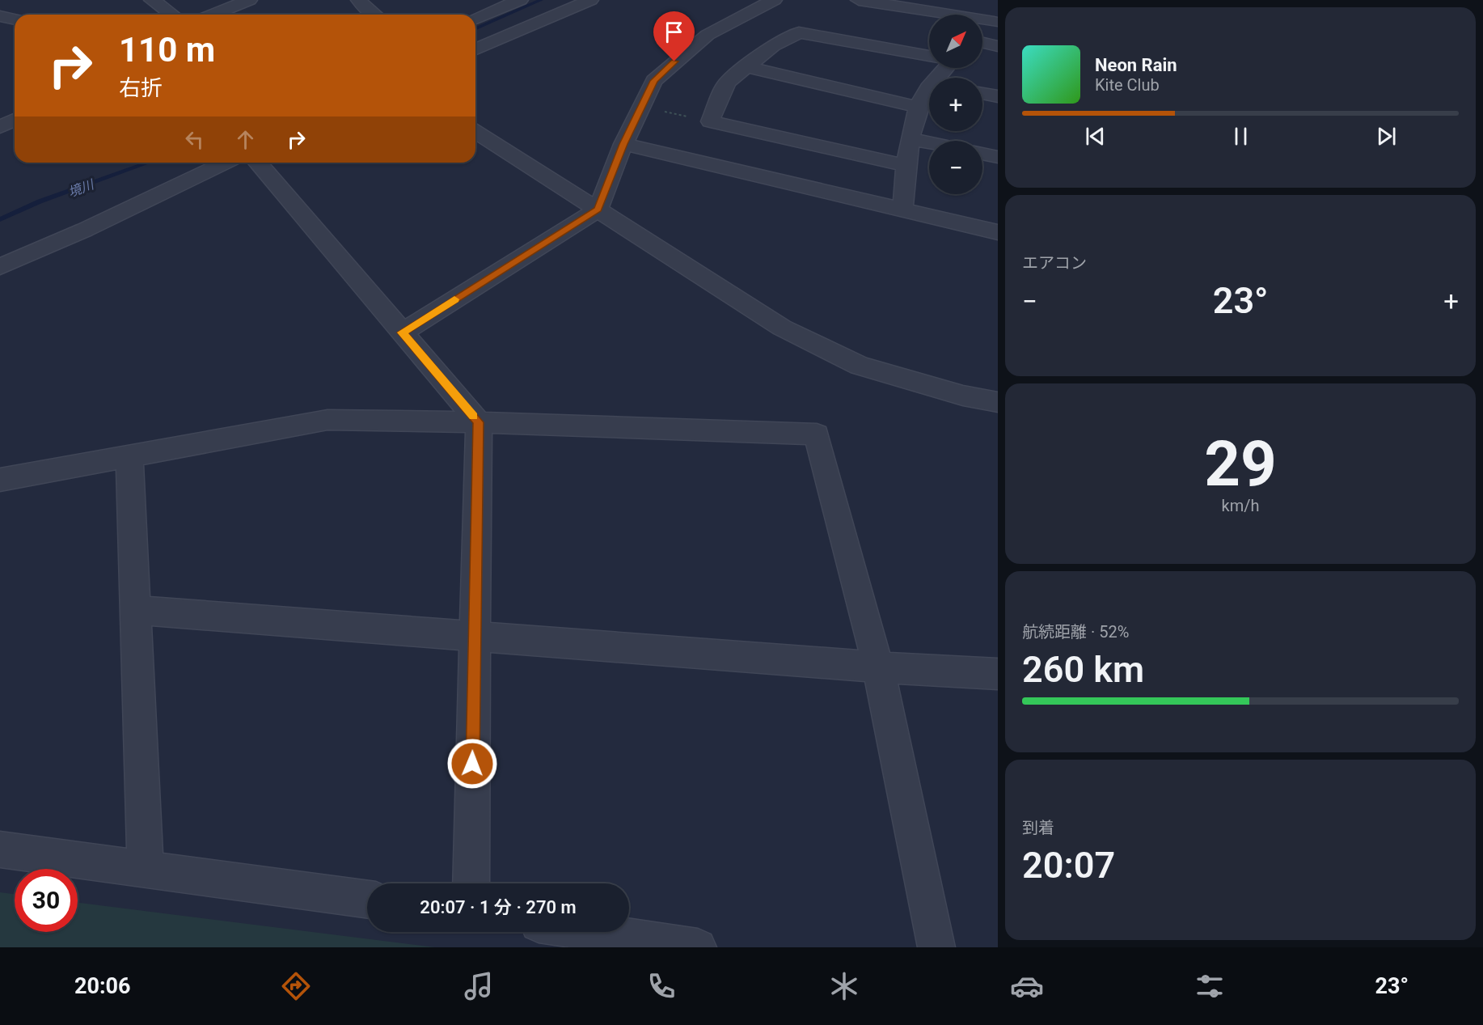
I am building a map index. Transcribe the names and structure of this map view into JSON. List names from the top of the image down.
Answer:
{
  "water": ["境川"],
  "north": "top right",
  "page": {
    "map_buttons": ["+", "−"],
    "turn": ["110 m", "右折"],
    "song": ["Neon Rain", "Kite Club"],
    "tile": [
      "エアコン",
      ["29", "km/h"],
      ["航続距離 · 52%", "260 km"],
      ["到着", "20:07"]
    ],
    "heat": ["−", "23°", "+"],
    "limit": "30",
    "trip": "20:07 · 1 分 · 270 m",
    "tabs": ["20:06", "23°"]
  }
}
